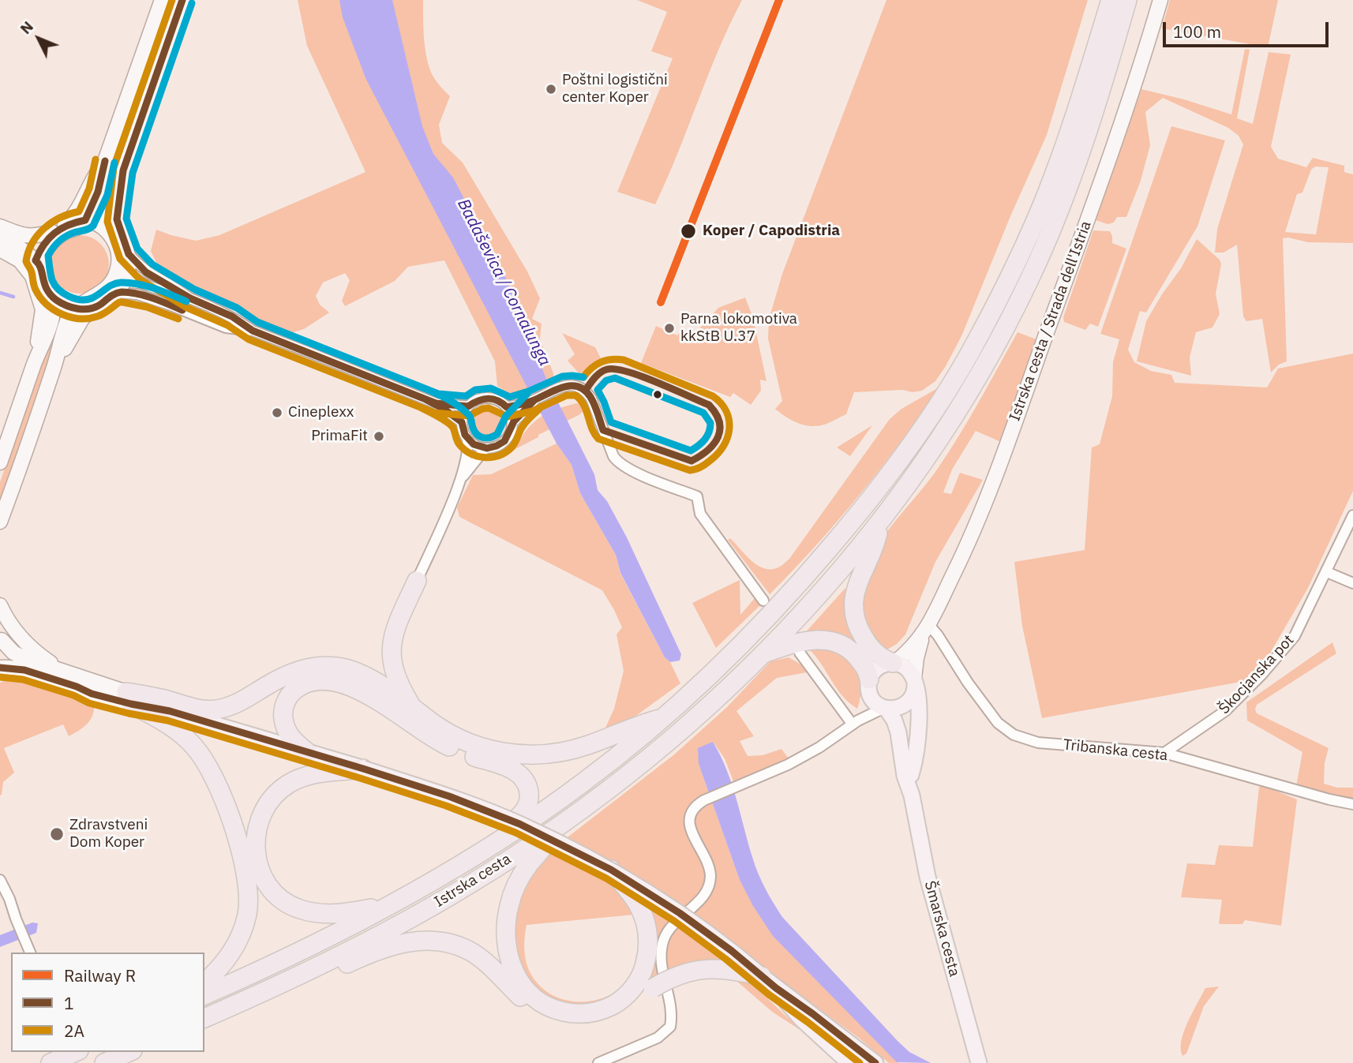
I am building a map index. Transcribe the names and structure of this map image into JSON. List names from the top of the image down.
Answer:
{
  "streets": {
    "highway": ["Istrska cesta"],
    "main road": ["Šmarska cesta"],
    "street": ["Istrska cesta / Strada dell'Istria", "Škocjanska pot", "Tribanska cesta"]
  },
  "crossings": [
    ["Istrska cesta / Strada dell'Istria", "Tribanska cesta"],
    ["Škocjanska pot", "Tribanska cesta"]
  ],
  "water": ["Badaševica / Cornalunga"],
  "places": [
    "Poštni logistični center Koper",
    "Koper / Capodistria",
    "Parna lokomotiva kkStB U.37",
    "Cineplexx",
    "PrimaFit",
    "Zdravstveni Dom Koper"
  ],
  "lines": ["rail line R", "transit line 1", "transit line 2A"],
  "legend": ["Railway R", "1", "2A"],
  "scale_bar": "100 m",
  "north": "top left"
}
